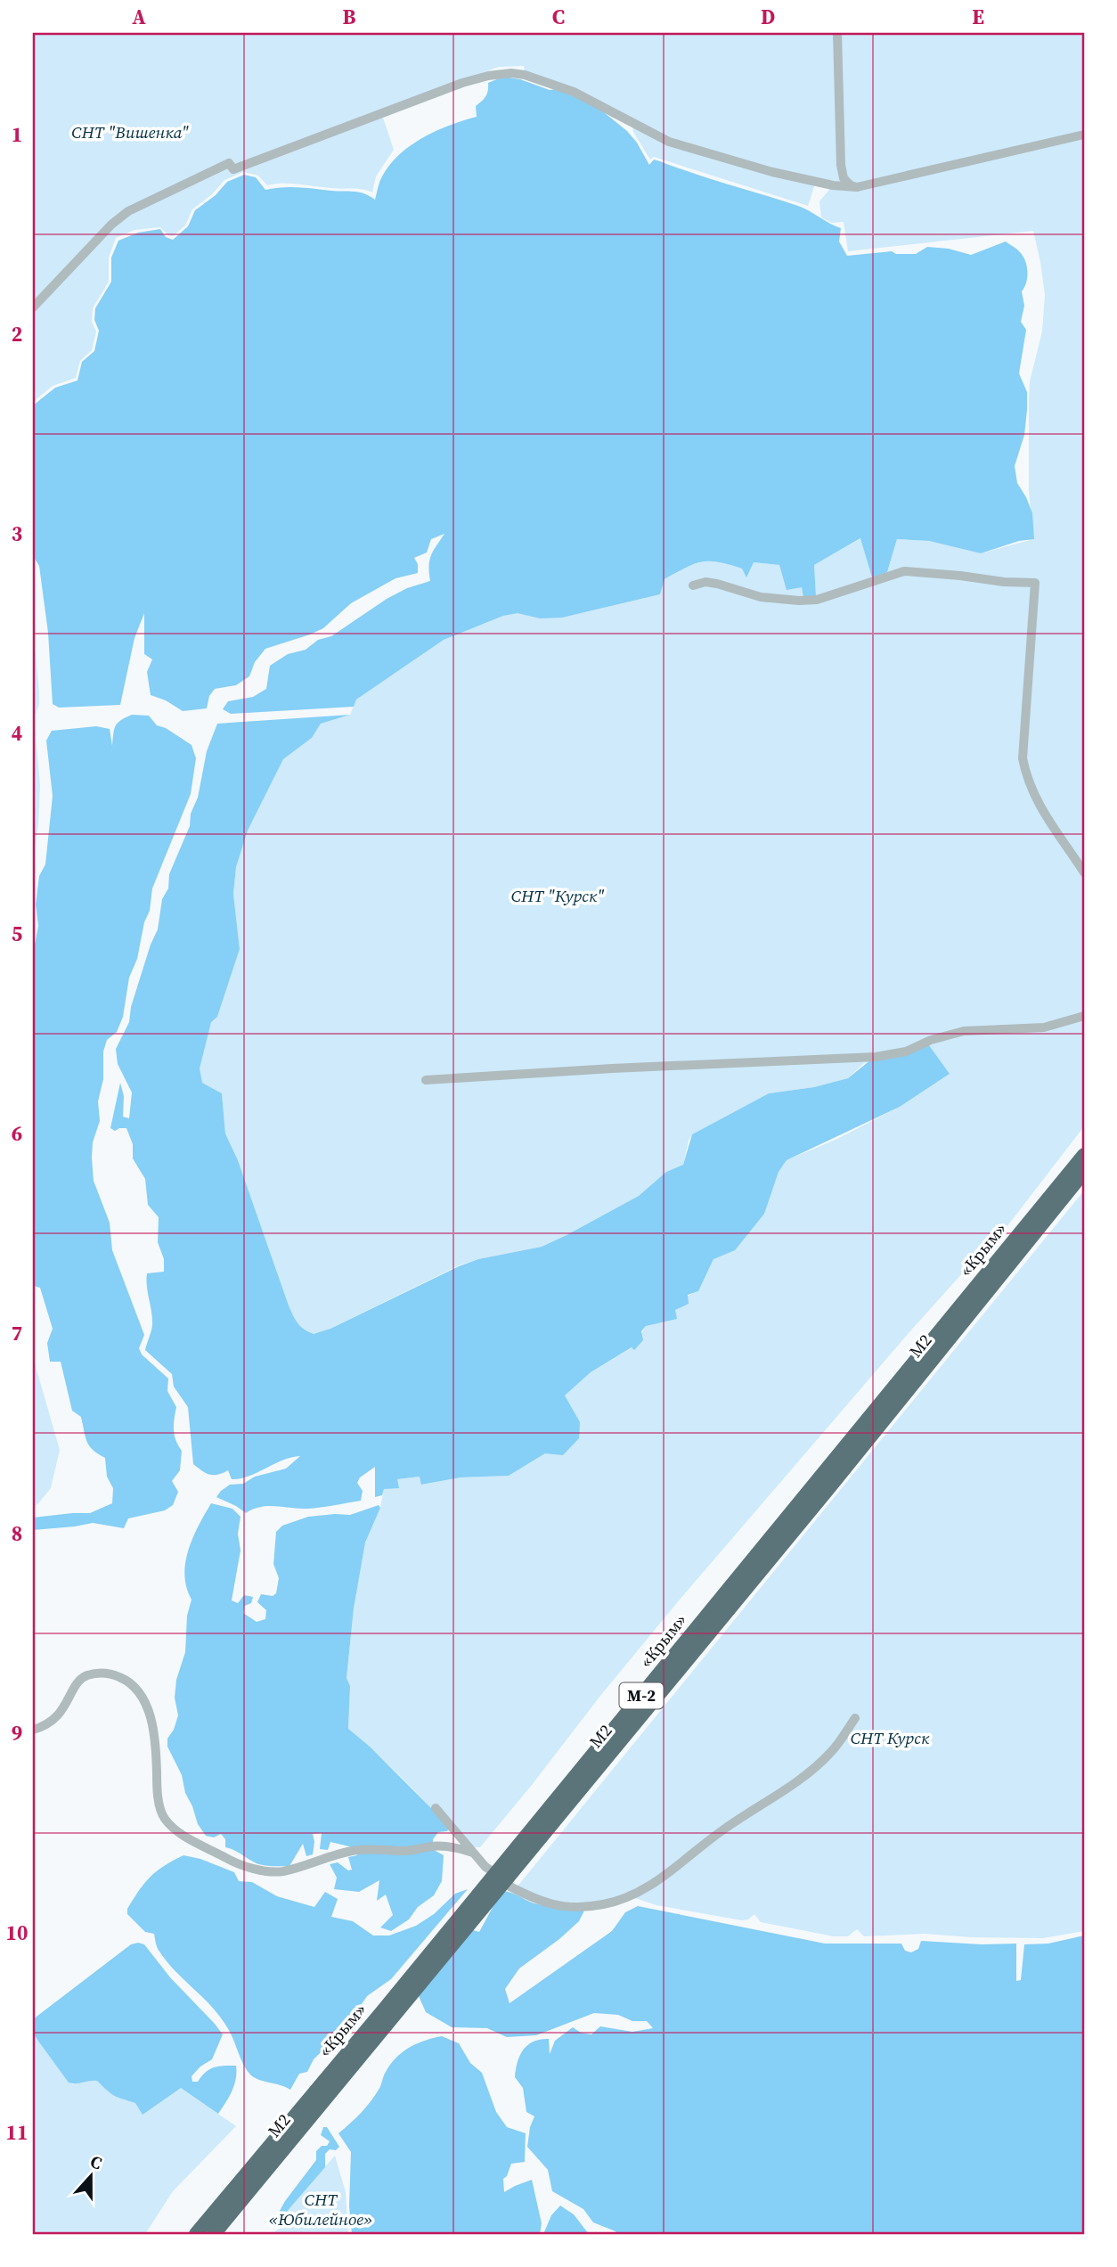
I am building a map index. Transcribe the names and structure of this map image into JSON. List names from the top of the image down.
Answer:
{
  "streets": {
    "highway": ["«Крым»", "М2", "М-2"]
  },
  "crossings": [
    ["«Крым»", "М2"]
  ],
  "parks": [
    "СНТ \"Вишенка\"",
    "СНТ \"Курск\"",
    "СНТ Курск",
    "СНТ «Юбилейное»"
  ],
  "north": "top",
  "grid": {
    "columns": [
      "A",
      "B",
      "C",
      "D",
      "E"
    ],
    "rows": [
      "1",
      "2",
      "3",
      "4",
      "5",
      "6",
      "7",
      "8",
      "9",
      "10",
      "11"
    ]
  }
}
